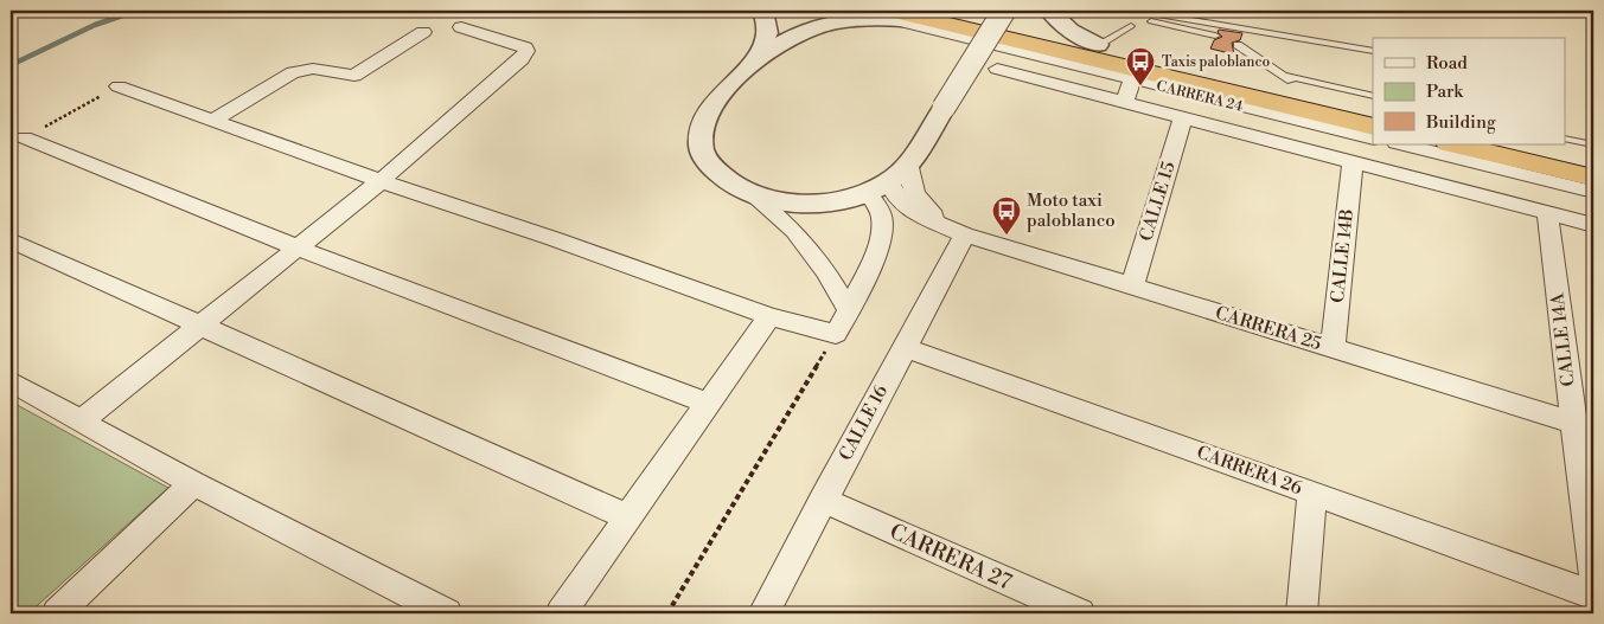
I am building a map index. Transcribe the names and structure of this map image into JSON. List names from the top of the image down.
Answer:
{
  "streets": {
    "street": [
      "CARRERA 24",
      "CALLE 15",
      "CALLE 14B",
      "CARRERA 25",
      "CALLE 14A",
      "CALLE 16",
      "CARRERA 26",
      "CARRERA 27"
    ]
  },
  "crossings": [
    ["CALLE 15", "CARRERA 25"],
    ["CALLE 14B", "CARRERA 25"],
    ["CARRERA 25", "CALLE 14A"],
    ["CARRERA 25", "CALLE 16"],
    ["CALLE 16", "CARRERA 26"],
    ["CALLE 16", "CARRERA 27"]
  ],
  "places": {
    "bus stop": ["Taxis paloblanco", "Moto taxi paloblanco"]
  },
  "legend": ["Road", "Park", "Building"]
}
